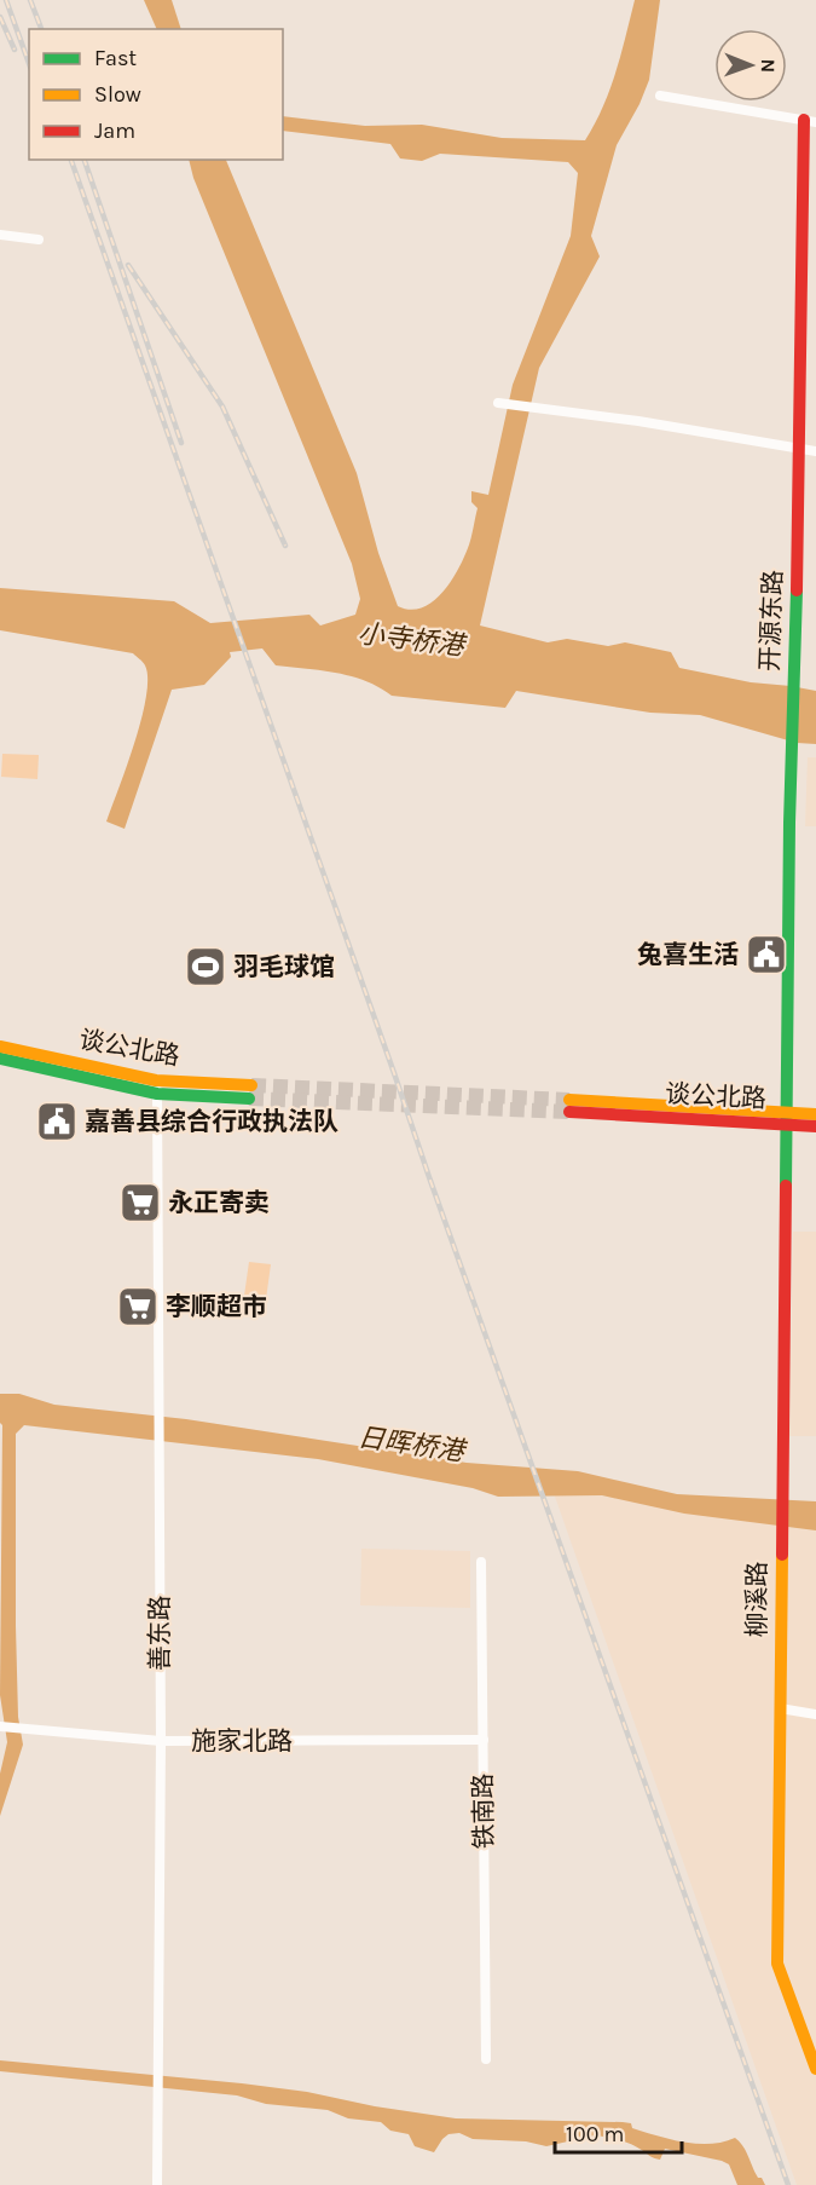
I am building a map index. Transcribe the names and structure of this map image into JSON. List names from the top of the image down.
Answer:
{
  "streets": {
    "street": [
      "开源东路",
      "谈公北路",
      "柳溪路",
      "善东路",
      "施家北路",
      "铁南路"
    ]
  },
  "crossings": [
    ["开源东路", "谈公北路"],
    ["开源东路", "柳溪路"],
    ["谈公北路", "柳溪路"],
    ["谈公北路", "善东路"],
    ["善东路", "施家北路"],
    ["施家北路", "铁南路"]
  ],
  "water": ["小寺桥港", "日晖桥港"],
  "places": {
    "public building": ["兔喜生活", "嘉善县综合行政执法队"],
    "sports": ["羽毛球馆"],
    "supermarket": ["永正寄卖", "李顺超市"]
  },
  "legend": ["Fast", "Slow", "Jam"],
  "scale_bar": "100 m",
  "north": "right"
}
